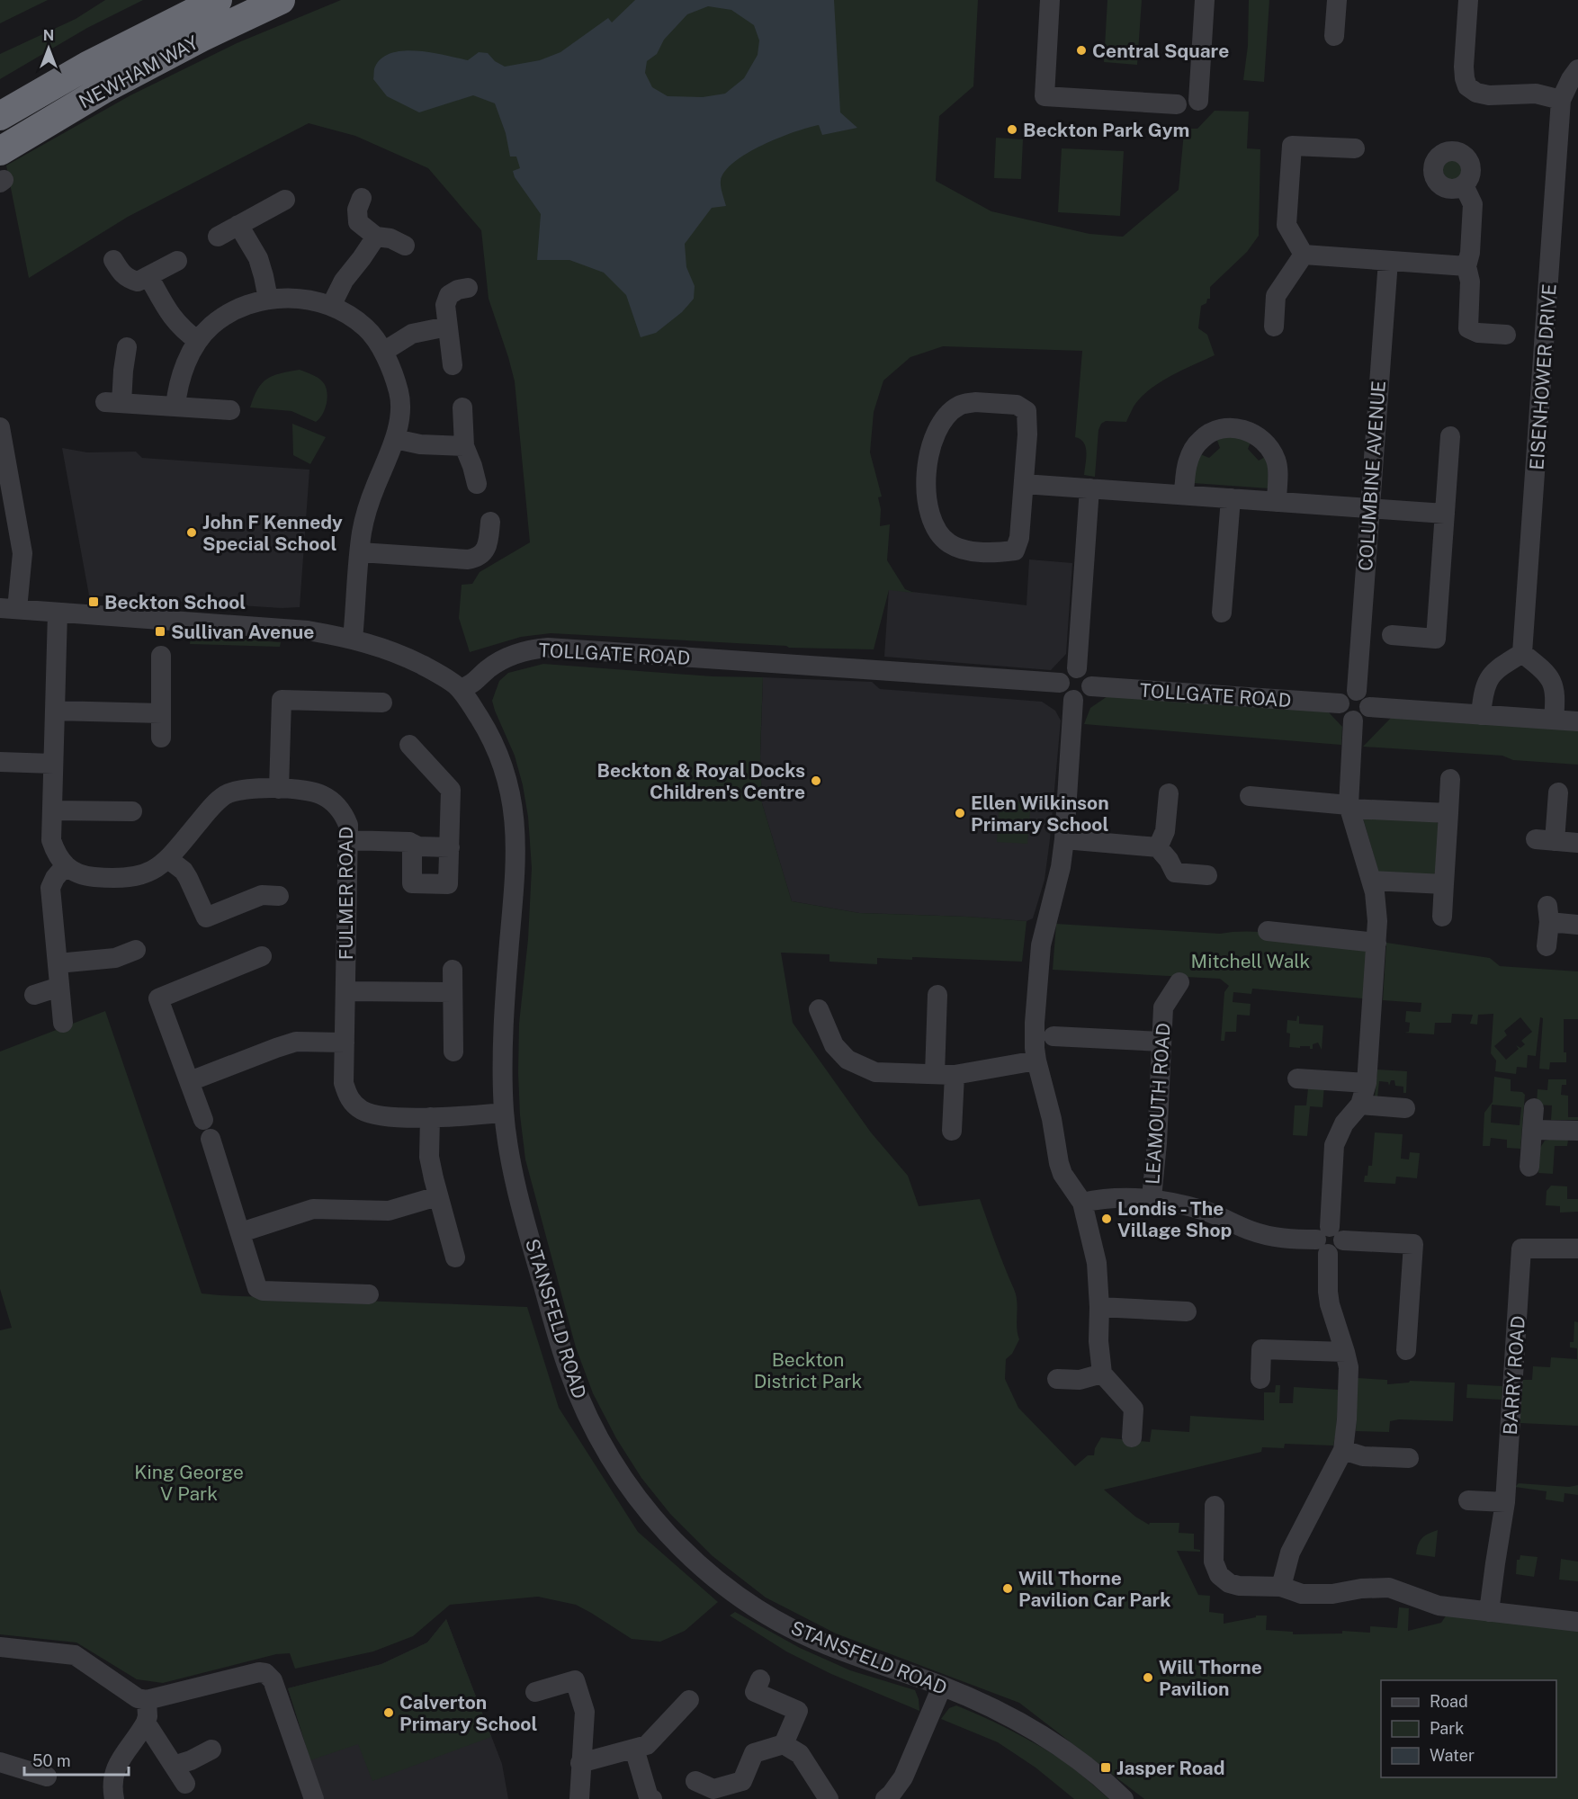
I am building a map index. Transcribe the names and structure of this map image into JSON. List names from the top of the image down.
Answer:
{
  "streets": {
    "highway": ["NEWHAM WAY"],
    "street": [
      "EISENHOWER DRIVE",
      "COLUMBINE AVENUE",
      "TOLLGATE ROAD",
      "FULMER ROAD",
      "LEAMOUTH ROAD",
      "STANSFELD ROAD",
      "BARRY ROAD"
    ]
  },
  "crossings": [
    ["COLUMBINE AVENUE", "TOLLGATE ROAD"],
    ["TOLLGATE ROAD", "STANSFELD ROAD"],
    ["FULMER ROAD", "STANSFELD ROAD"]
  ],
  "parks": ["Mitchell Walk", "Beckton District Park", "King George V Park"],
  "places": {
    "other": [
      "Central Square",
      "Beckton Park Gym",
      "John F Kennedy Special School",
      "Beckton & Royal Docks Children's Centre",
      "Ellen Wilkinson Primary School",
      "Londis - The Village Shop",
      "Will Thorne Pavilion Car Park",
      "Will Thorne Pavilion",
      "Calverton Primary School"
    ],
    "transit": ["Beckton School", "Sullivan Avenue", "Jasper Road"]
  },
  "legend": ["Road", "Park", "Water"],
  "scale_bar": "50 m",
  "north": "top"
}
